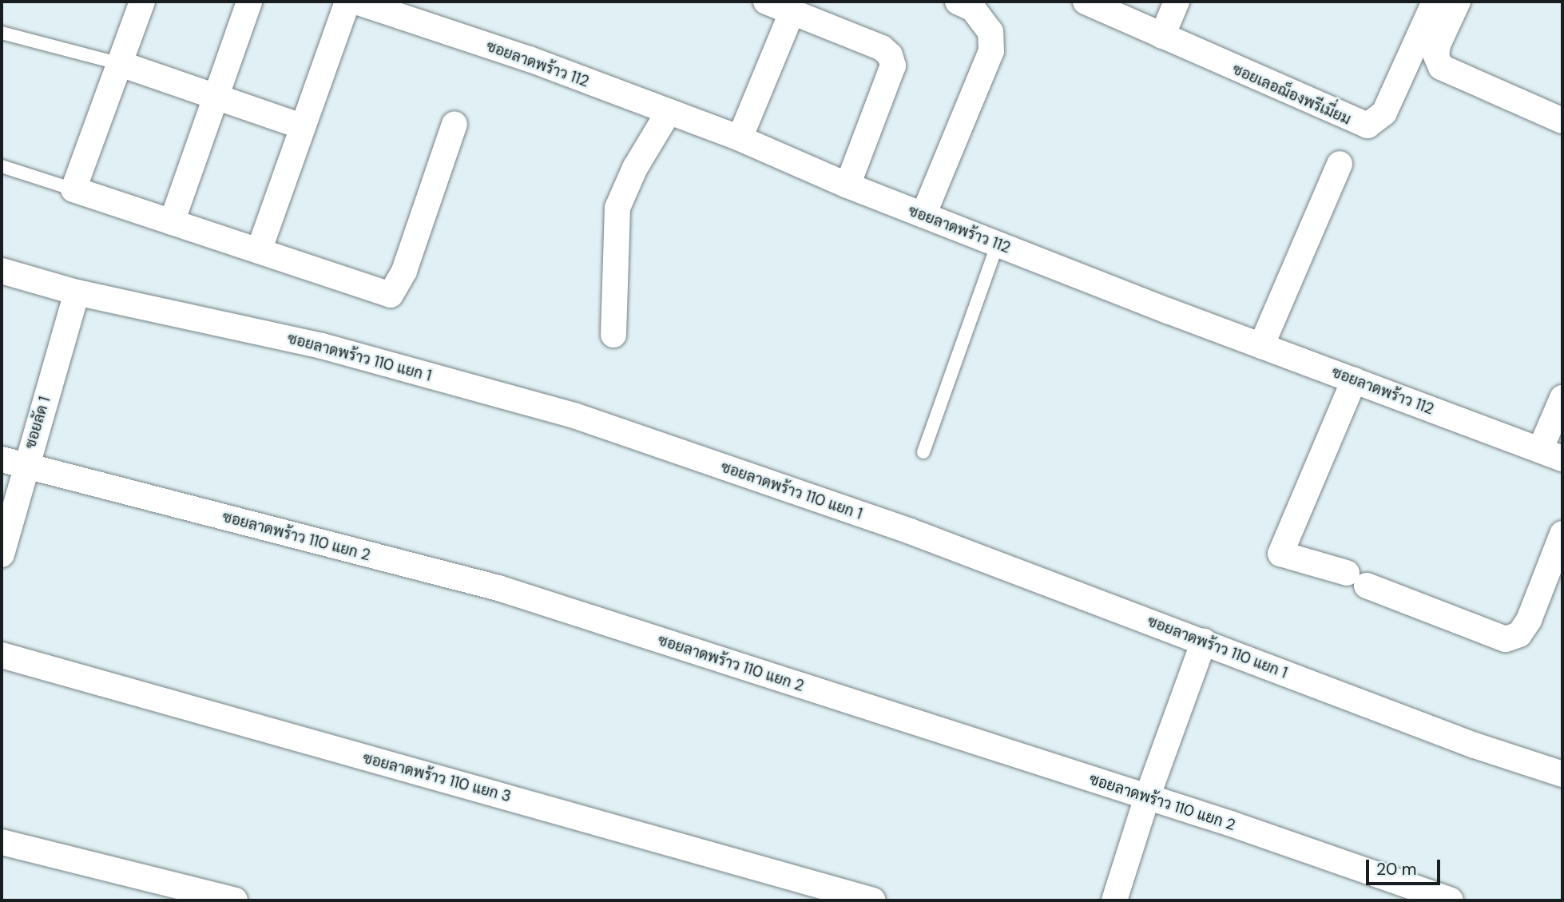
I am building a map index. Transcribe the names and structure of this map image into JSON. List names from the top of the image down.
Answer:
{
  "streets": {
    "street": [
      "ซอยลาดพร้าว 112",
      "ซอยเลอฌ็องพรีเมี่ยม",
      "ซอยลาดพร้าว 110 แยก 1",
      "ซอยลัด 1",
      "ซอยลาดพร้าว 110 แยก 2",
      "ซอยลาดพร้าว 110 แยก 3"
    ]
  },
  "crossings": [
    ["ซอยลาดพร้าว 110 แยก 1", "ซอยลัด 1"],
    ["ซอยลัด 1", "ซอยลาดพร้าว 110 แยก 2"]
  ],
  "scale_bar": "20 m"
}
